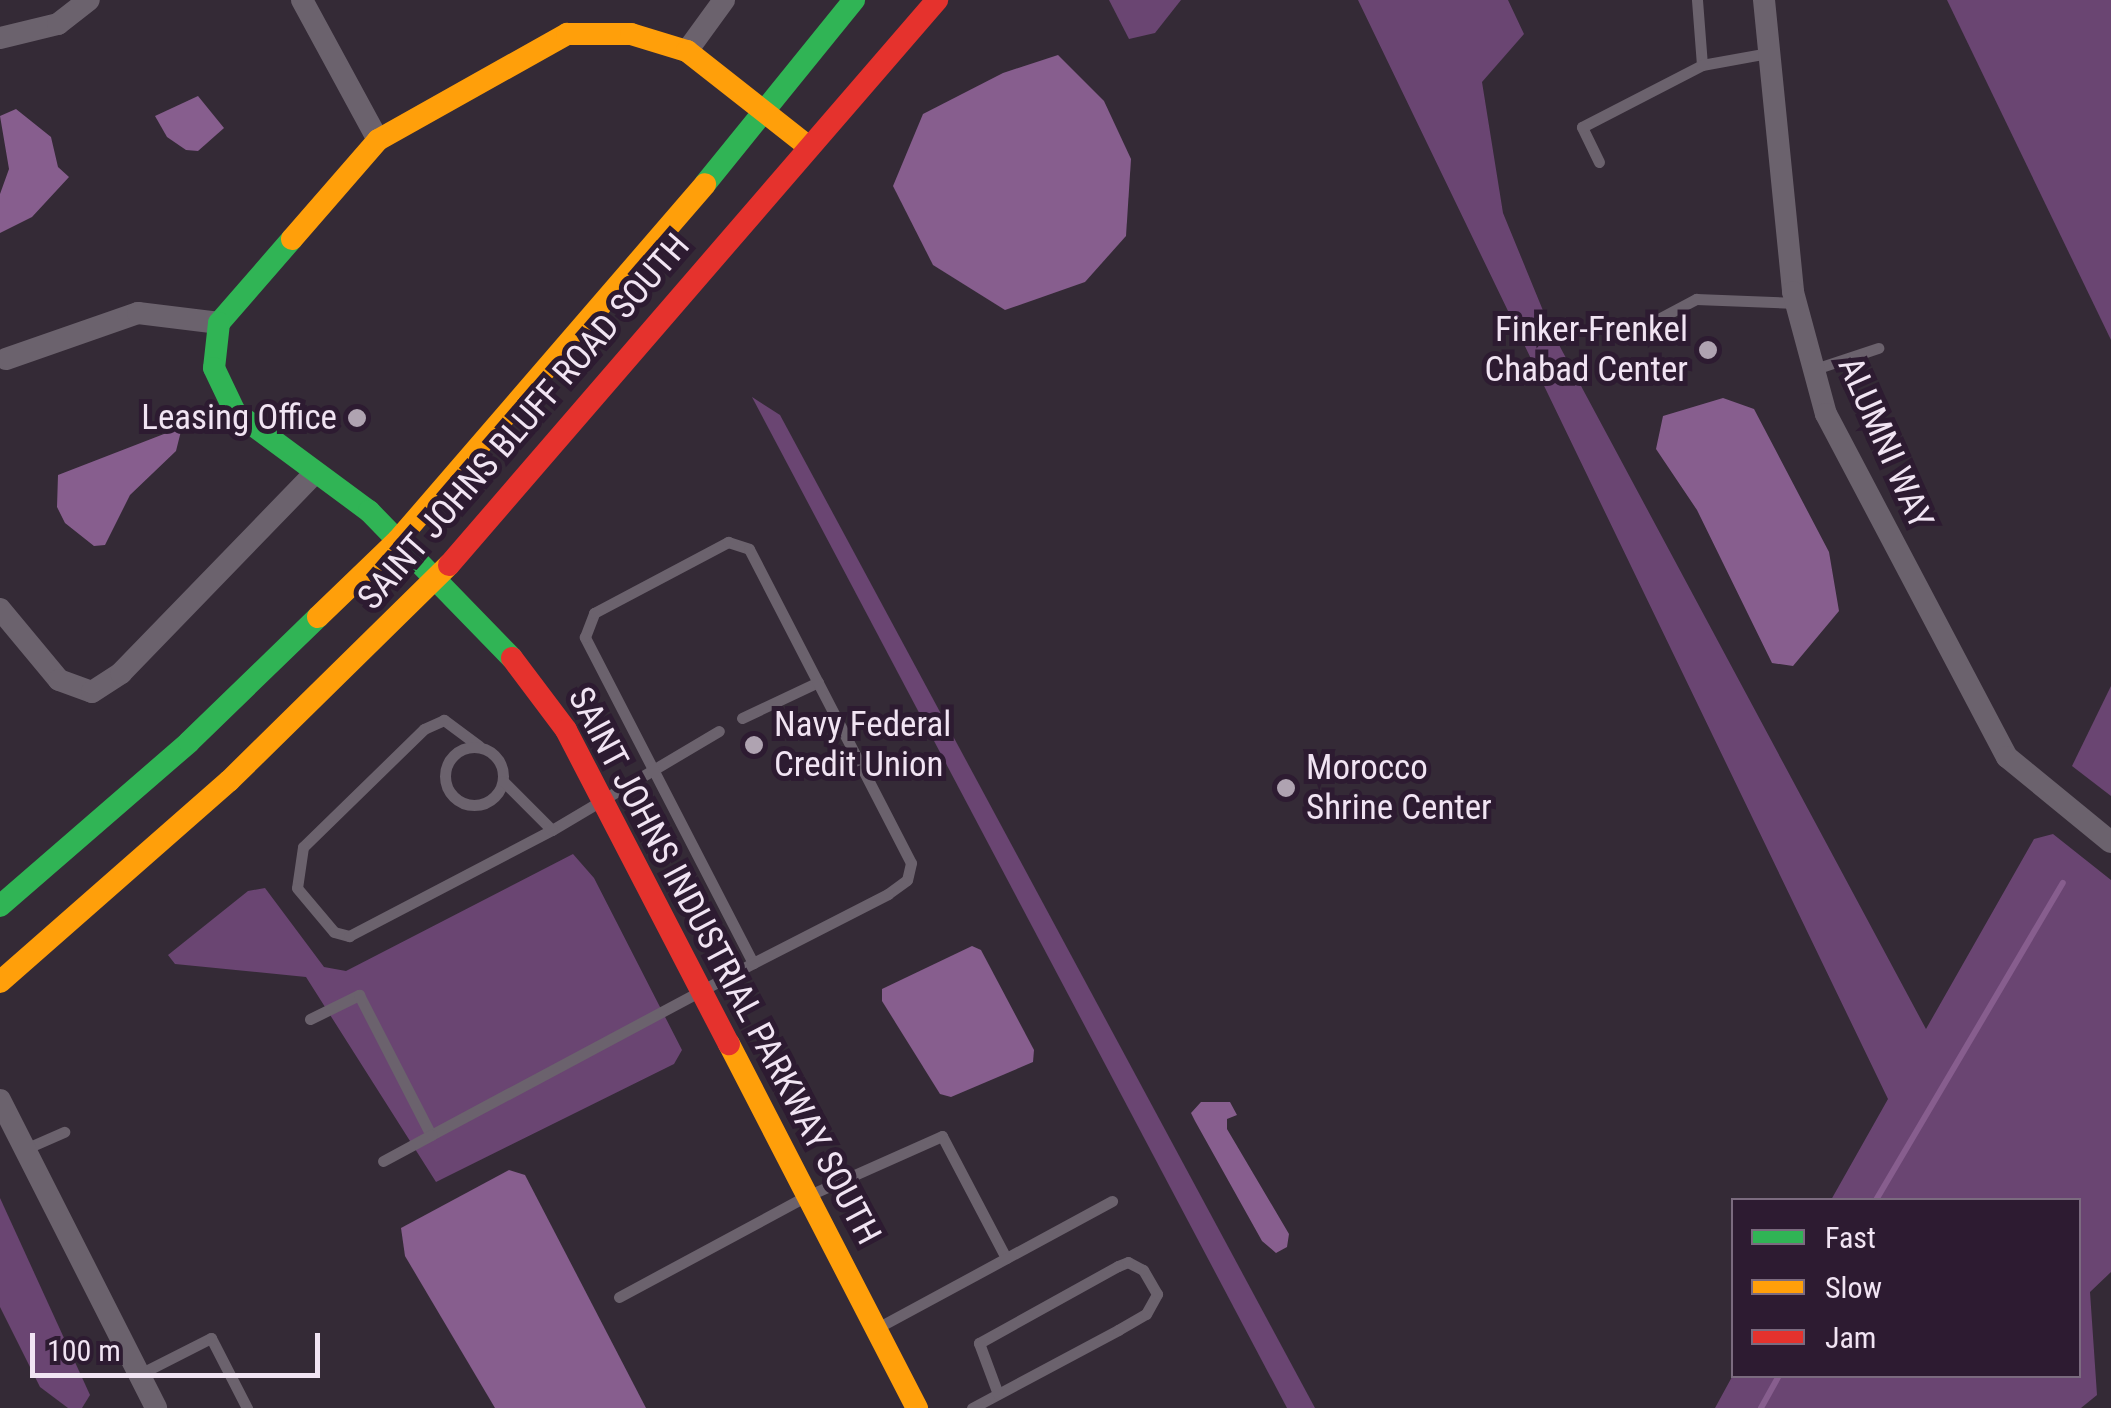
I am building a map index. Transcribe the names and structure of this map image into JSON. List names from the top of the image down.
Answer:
{
  "streets": {
    "main road": ["SAINT JOHNS BLUFF ROAD SOUTH", "SAINT JOHNS INDUSTRIAL PARKWAY SOUTH"],
    "street": ["ALUMNI WAY"]
  },
  "crossings": [
    ["SAINT JOHNS BLUFF ROAD SOUTH", "SAINT JOHNS INDUSTRIAL PARKWAY SOUTH"]
  ],
  "places": [
    "Finker-Frenkel Chabad Center",
    "Leasing Office",
    "Navy Federal Credit Union",
    "Morocco Shrine Center"
  ],
  "legend": ["Fast", "Slow", "Jam"],
  "scale_bar": "100 m"
}
